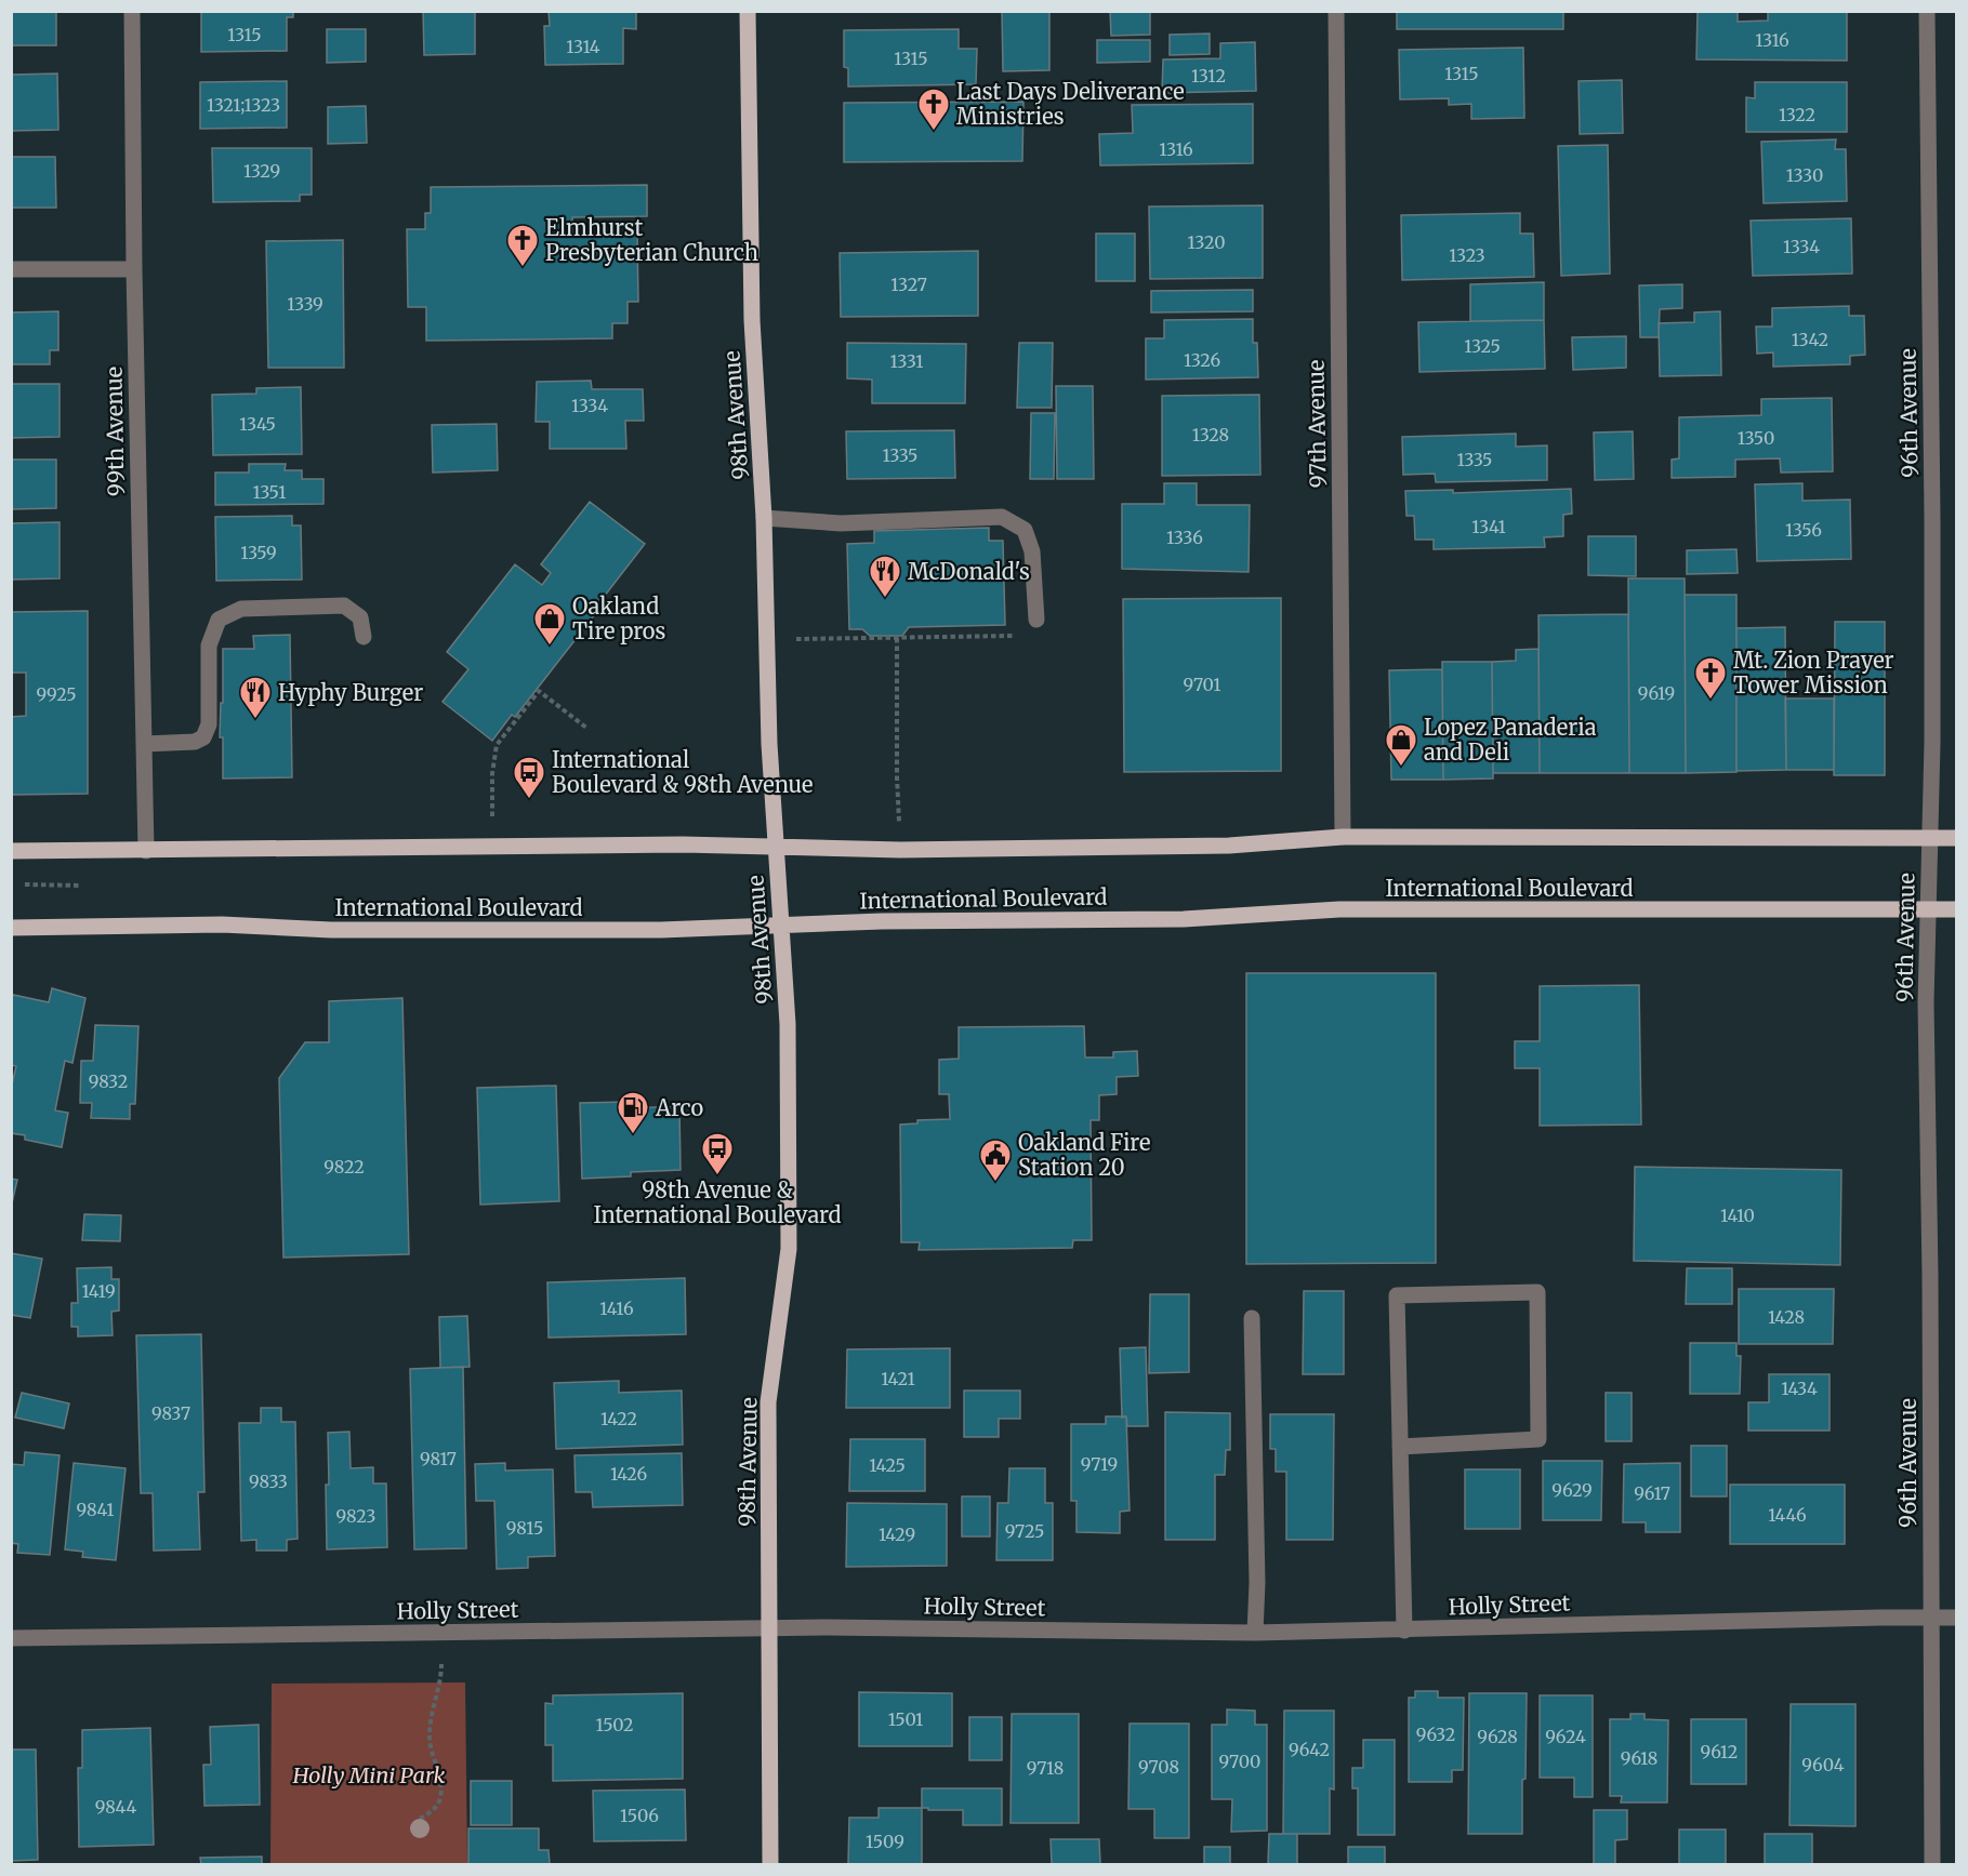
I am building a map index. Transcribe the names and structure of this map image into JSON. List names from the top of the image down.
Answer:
{
  "streets": {
    "main road": ["98th Avenue", "International Boulevard"],
    "street": [
      "96th Avenue",
      "97th Avenue",
      "99th Avenue",
      "Holly Street"
    ]
  },
  "crossings": [
    ["96th Avenue", "International Boulevard"],
    ["96th Avenue", "Holly Street"],
    ["98th Avenue", "International Boulevard"],
    ["98th Avenue", "Holly Street"]
  ],
  "parks": ["Holly Mini Park"],
  "places": {
    "church": ["Last Days Deliverance Ministries", "Elmhurst Presbyterian Church", "Mt. Zion Prayer Tower Mission"],
    "restaurant": ["McDonald's", "Hyphy Burger"],
    "shop": ["Oakland Tire pros", "Lopez Panaderia and Deli"],
    "bus stop": ["International Boulevard & 98th Avenue", "98th Avenue & International Boulevard"],
    "fuel station": ["Arco"],
    "public building": ["Oakland Fire Station 20"]
  },
  "house_numbers": [
    "1315",
    "1316",
    "1314",
    "1315",
    "1315",
    "1312",
    "1321;1323",
    "1322",
    "1316",
    "1329",
    "1330",
    "1320",
    "1334",
    "1323",
    "1327",
    "1339",
    "1342",
    "1325",
    "1326",
    "1331",
    "1334",
    "1345",
    "1328",
    "1350",
    "1335",
    "1335",
    "1351",
    "1341",
    "1356",
    "1336",
    "1359",
    "9701",
    "9619",
    "9925",
    "9832",
    "9822",
    "1410",
    "1419",
    "1416",
    "1428",
    "1421",
    "1434",
    "9837",
    "1422",
    "9817",
    "9719",
    "1425",
    "1426",
    "9833",
    "9629",
    "9617",
    "9841",
    "1446",
    "9823",
    "9815",
    "9725",
    "1429",
    "1501",
    "1502",
    "9632",
    "9628",
    "9624",
    "9642",
    "9612",
    "9618",
    "9700",
    "9604",
    "9708",
    "9718",
    "9844",
    "1506",
    "1509"
  ]
}
